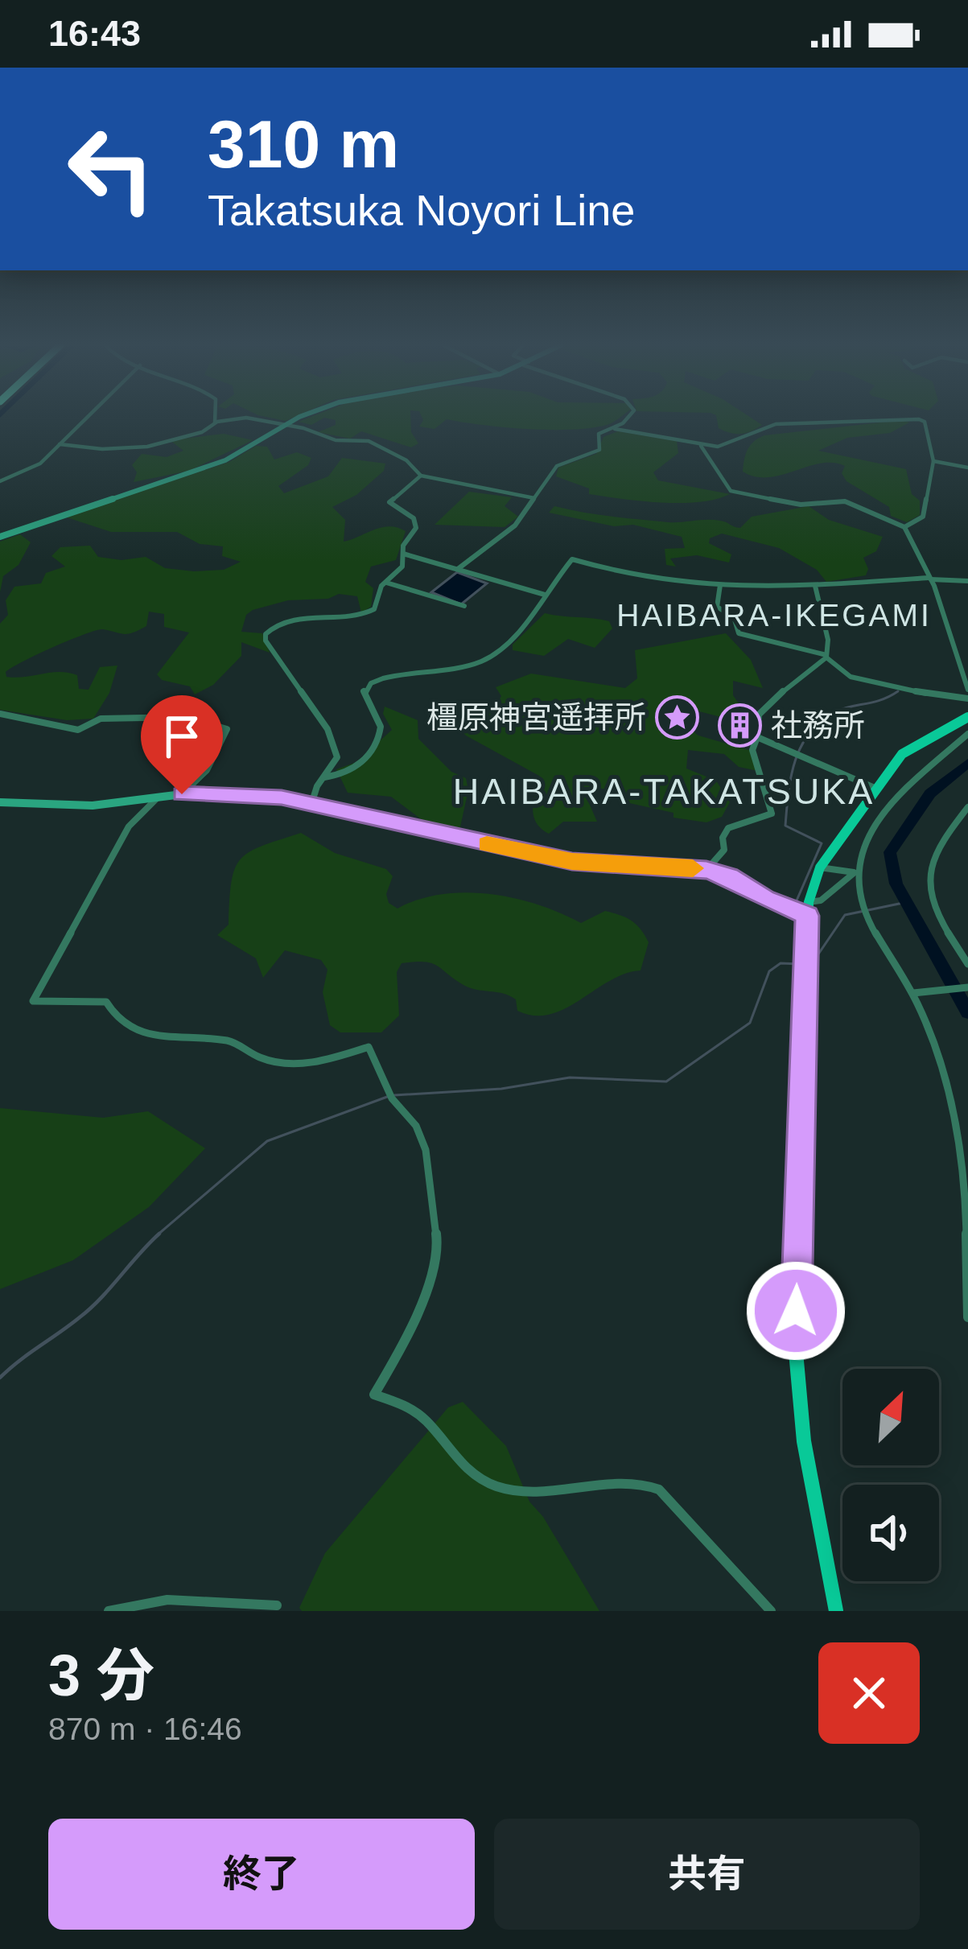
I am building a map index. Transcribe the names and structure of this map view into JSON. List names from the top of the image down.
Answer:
{
  "districts": ["HAIBARA-IKEGAMI", "HAIBARA-TAKATSUKA"],
  "places": {
    "place": ["橿原神宮遥拝所"],
    "building": ["社務所"]
  },
  "north": "top right",
  "page": {
    "status": "16:43",
    "turn": ["310 m", "Takatsuka Noyori Line"],
    "heading": ["3 分", "870 m · 16:46"],
    "buttons": ["終了", "共有"]
  }
}
